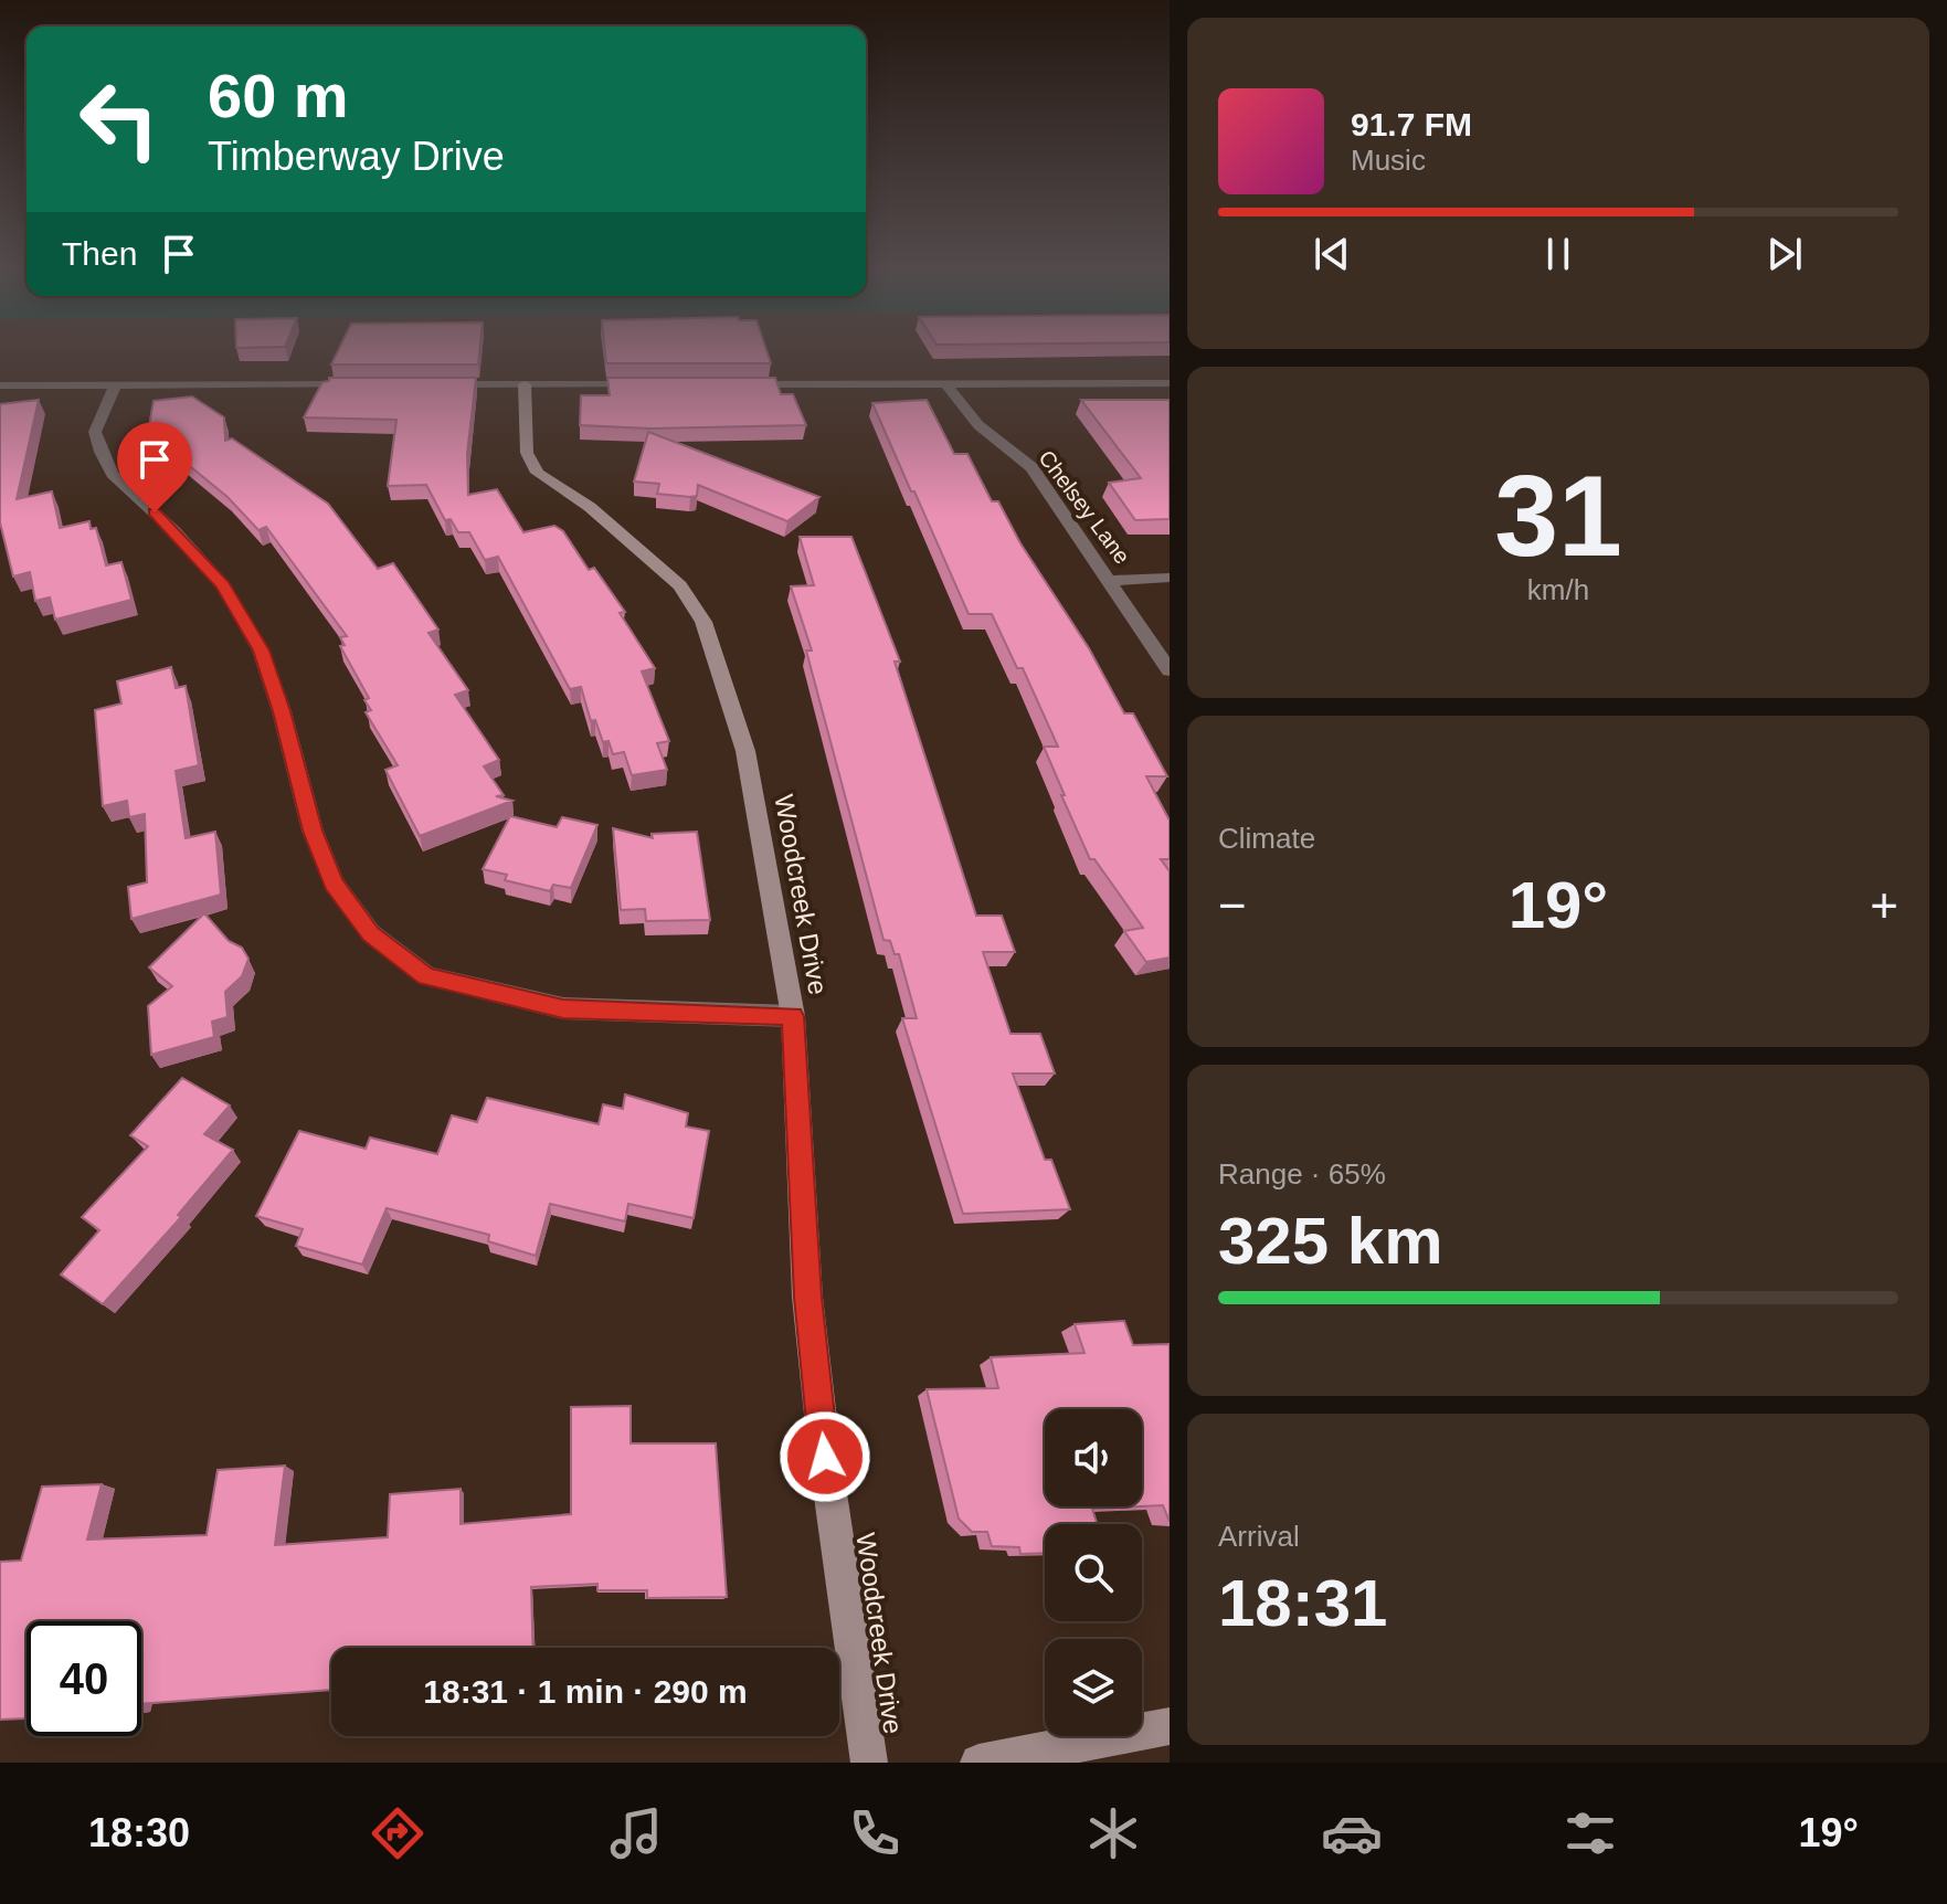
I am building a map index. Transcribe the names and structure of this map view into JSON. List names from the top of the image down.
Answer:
{
  "streets": {
    "street": ["Chelsey Lane", "Woodcreek Drive"]
  },
  "page": {
    "turn": ["60 m", "Timberway Drive"],
    "song": ["91.7 FM", "Music"],
    "then": "Then",
    "tile": [
      ["31", "km/h"],
      "Climate",
      ["Range · 65%", "325 km"],
      ["Arrival", "18:31"]
    ],
    "heat": ["−", "19°", "+"],
    "limit": "40",
    "trip": "18:31 · 1 min · 290 m",
    "tabs": ["18:30", "19°"]
  }
}
